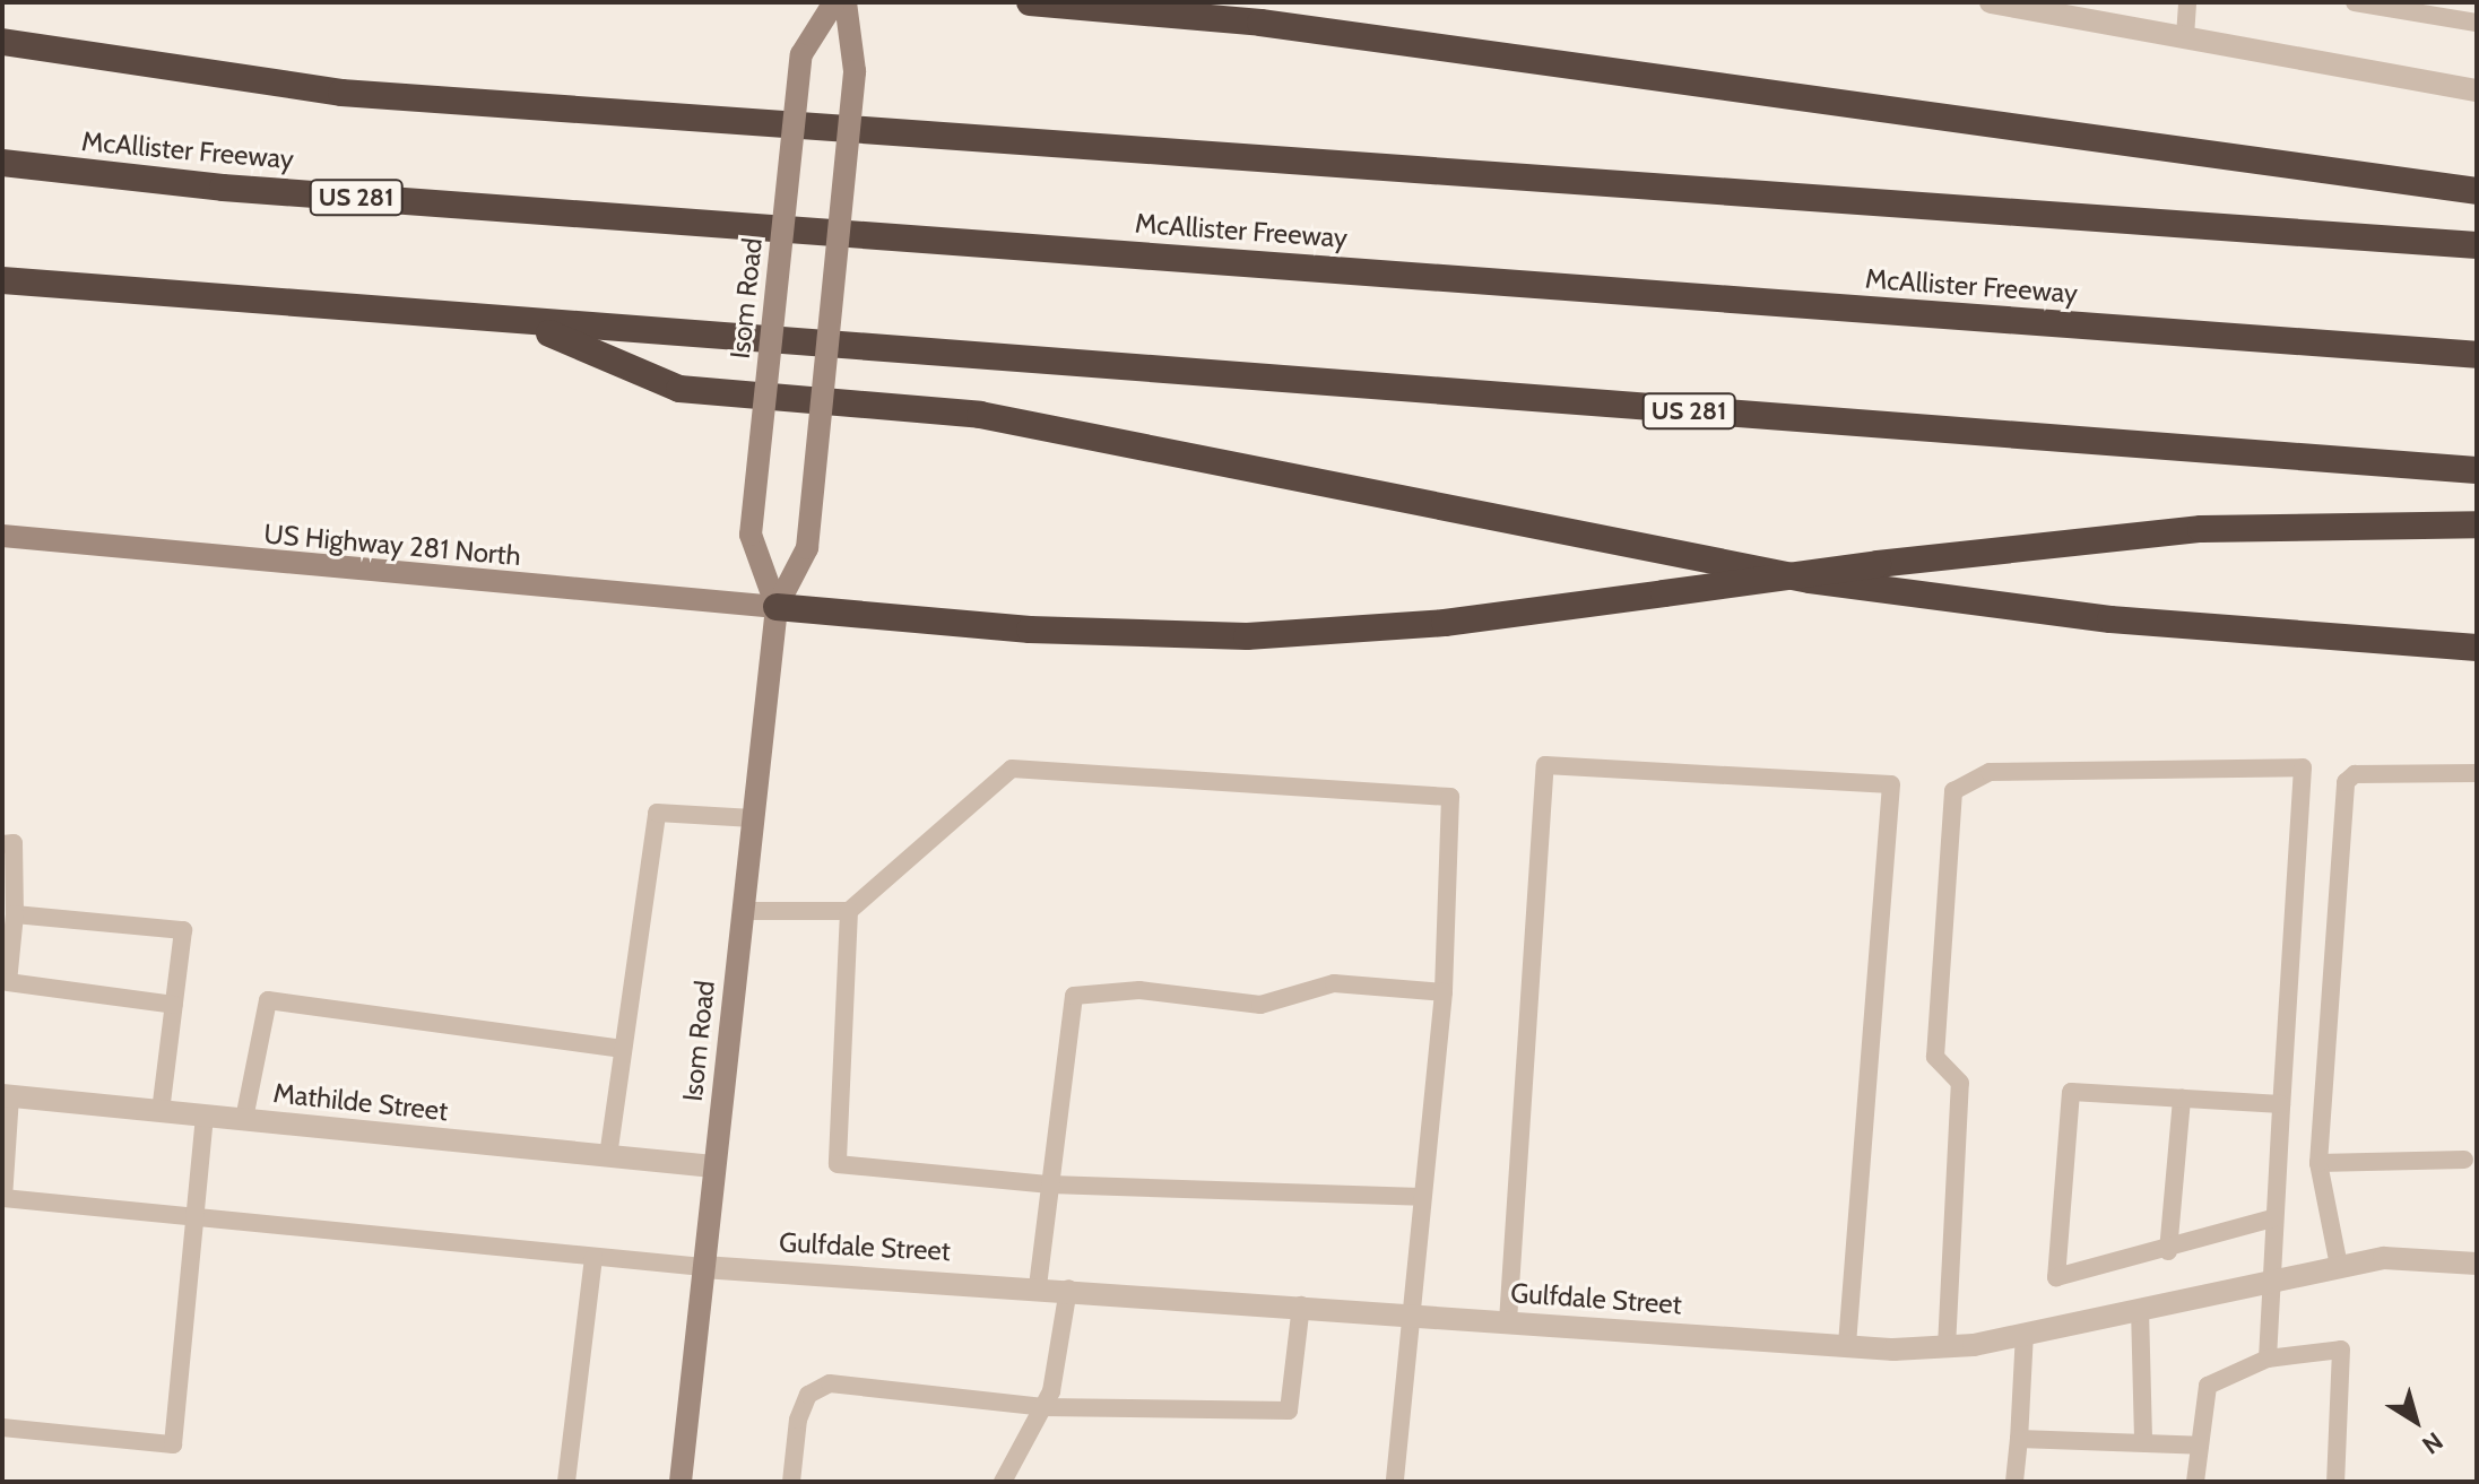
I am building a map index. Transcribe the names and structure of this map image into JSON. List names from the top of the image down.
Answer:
{
  "streets": {
    "highway": ["McAllister Freeway", "US 281"],
    "street": [
      "Isom Road",
      "US Highway 281 North",
      "Mathilde Street",
      "Gulfdale Street"
    ]
  },
  "crossings": [
    ["Isom Road", "US Highway 281 North"],
    ["Isom Road", "Mathilde Street"],
    ["Isom Road", "Gulfdale Street"]
  ],
  "north": "bottom right"
}
